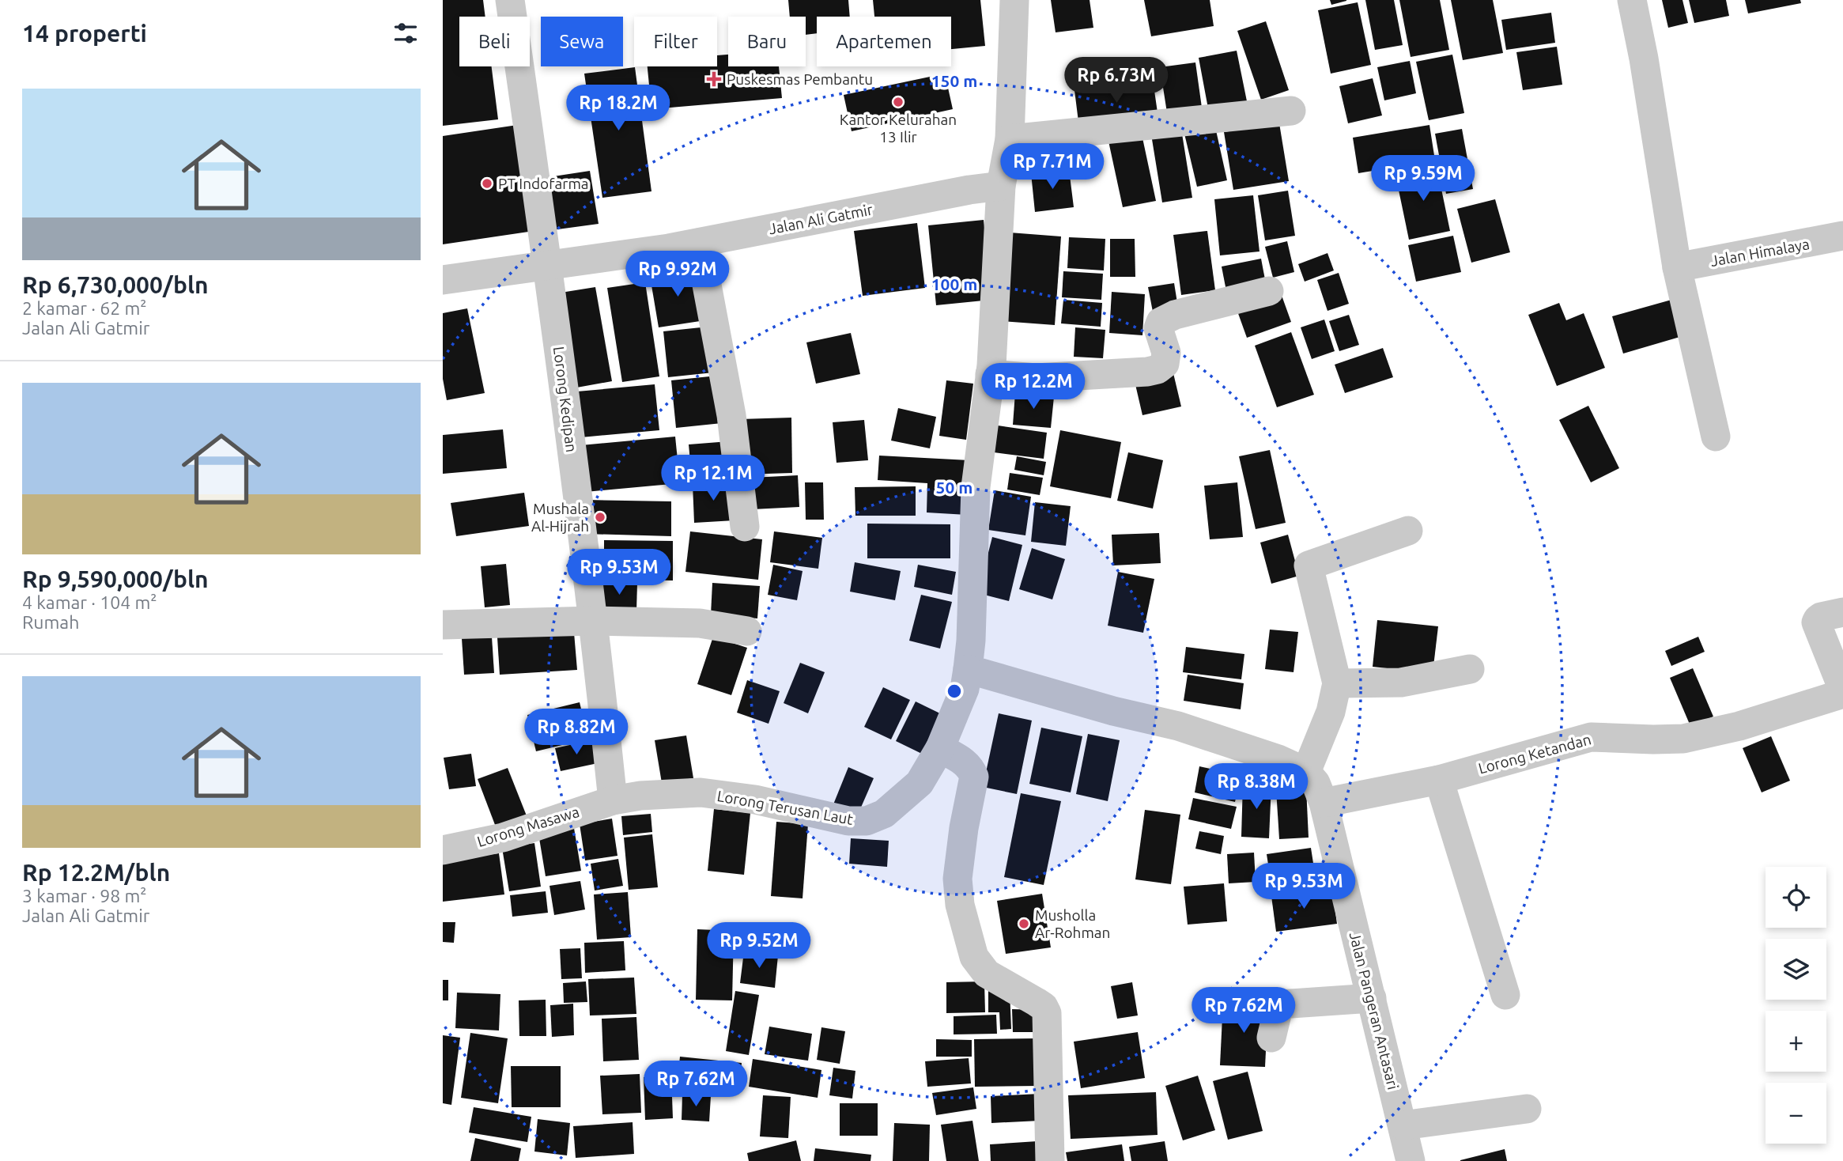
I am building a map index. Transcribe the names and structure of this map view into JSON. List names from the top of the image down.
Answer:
{
  "streets": {
    "street": [
      "Jalan Ali Gatmir",
      "Jalan Himalaya",
      "Lorong Kedipan",
      "Lorong Ketandan",
      "Lorong Terusan Laut",
      "Lorong Masawa",
      "Jalan Pangeran Antasari"
    ]
  },
  "crossings": [
    ["Jalan Ali Gatmir", "Lorong Kedipan"],
    ["Jalan Ali Gatmir", "Lorong Terusan Laut"],
    ["Lorong Kedipan", "Lorong Terusan Laut"],
    ["Lorong Kedipan", "Lorong Masawa"],
    ["Lorong Ketandan", "Jalan Pangeran Antasari"],
    ["Lorong Terusan Laut", "Lorong Masawa"]
  ],
  "places": {
    "health": ["Puskesmas Pembantu"],
    "other": [
      "Kantor Kelurahan 13 Ilir",
      "PT Indofarma",
      "Mushala Al-Hijrah",
      "Musholla Ar-Rohman"
    ]
  },
  "page": {
    "heading": "14 properti",
    "chip": [
      "Beli",
      "Sewa",
      "Filter",
      "Baru",
      "Apartemen"
    ],
    "price": [
      "Rp 6.73M",
      "Rp 18.2M",
      "Rp 7.71M",
      "Rp 9.59M",
      "Rp 9.92M",
      "Rp 12.2M",
      "Rp 12.1M",
      "Rp 9.53M",
      "Rp 8.82M",
      "Rp 8.38M",
      "Rp 9.53M",
      "Rp 9.52M",
      "Rp 7.62M",
      "Rp 7.62M"
    ],
    "list": [
      {
        "name": "Rp 6,730,000/bln",
        "note": "2 kamar · 62 m² · Jalan Ali Gatmir"
      },
      {
        "name": "Rp 9,590,000/bln",
        "note": "4 kamar · 104 m² · Rumah"
      },
      {
        "name": "Rp 12.2M/bln",
        "note": "3 kamar · 98 m² · Jalan Ali Gatmir"
      }
    ],
    "map_buttons": ["+", "−"]
  },
  "rings": ["150 m", "100 m", "50 m"]
}
